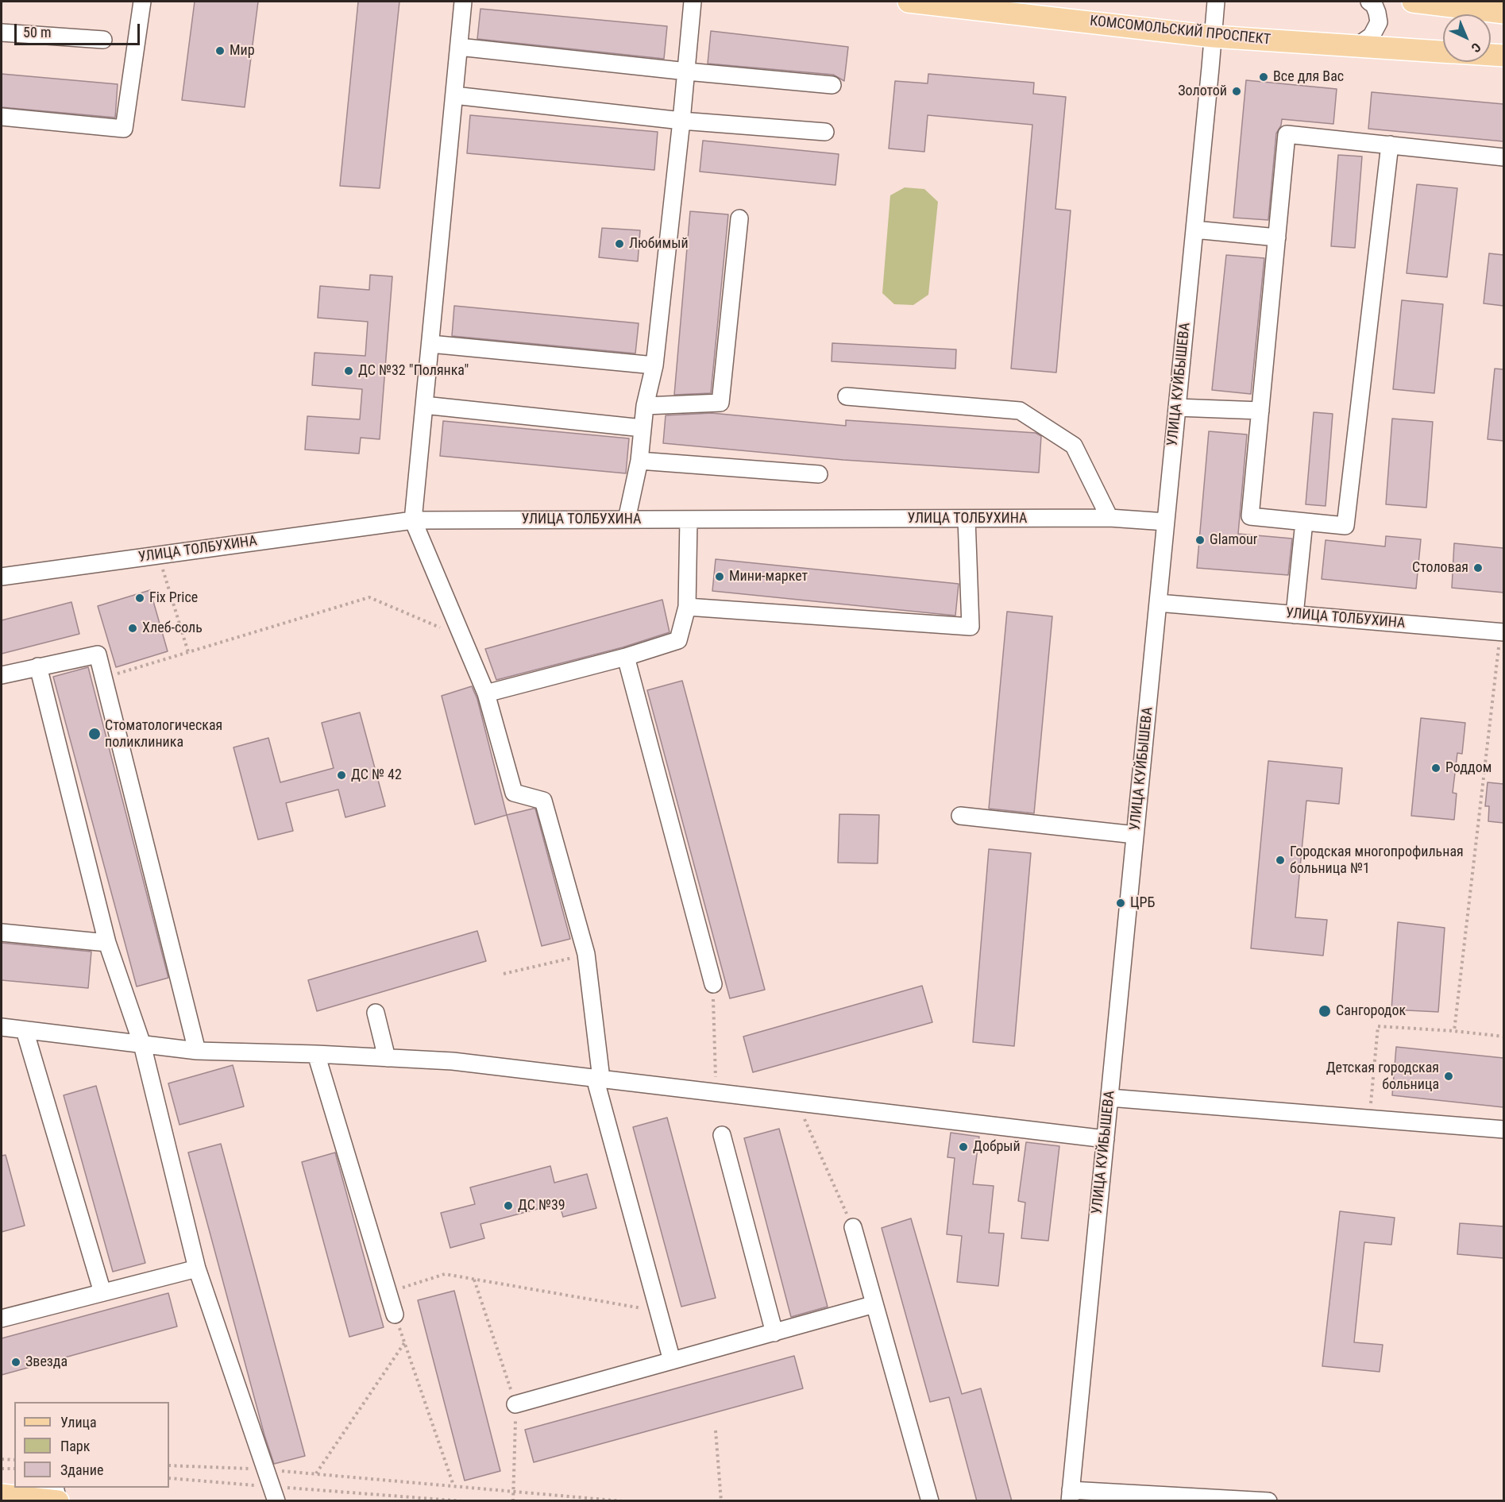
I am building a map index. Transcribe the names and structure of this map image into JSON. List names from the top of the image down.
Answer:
{
  "streets": {
    "main road": ["КОМСОМОЛЬСКИЙ ПРОСПЕКТ"],
    "street": ["УЛИЦА КУЙБЫШЕВА", "УЛИЦА ТОЛБУХИНА"]
  },
  "crossings": [
    ["КОМСОМОЛЬСКИЙ ПРОСПЕКТ", "УЛИЦА КУЙБЫШЕВА"],
    ["УЛИЦА КУЙБЫШЕВА", "УЛИЦА ТОЛБУХИНА"]
  ],
  "places": [
    "Мир",
    "Все для Вас",
    "Золотой",
    "Любимый",
    "ДС №32 \"Полянка\"",
    "Glamour",
    "Столовая",
    "Мини-маркет",
    "Fix Price",
    "Хлеб-соль",
    "Стоматологическая поликлиника",
    "Роддом",
    "ДС № 42",
    "Городская многопрофильная больница №1",
    "ЦРБ",
    "Сангородок",
    "Детская городская больница",
    "Добрый",
    "ДС №39",
    "Звезда"
  ],
  "legend": ["Улица", "Парк", "Здание"],
  "scale_bar": "50 m",
  "north": "bottom right"
}
